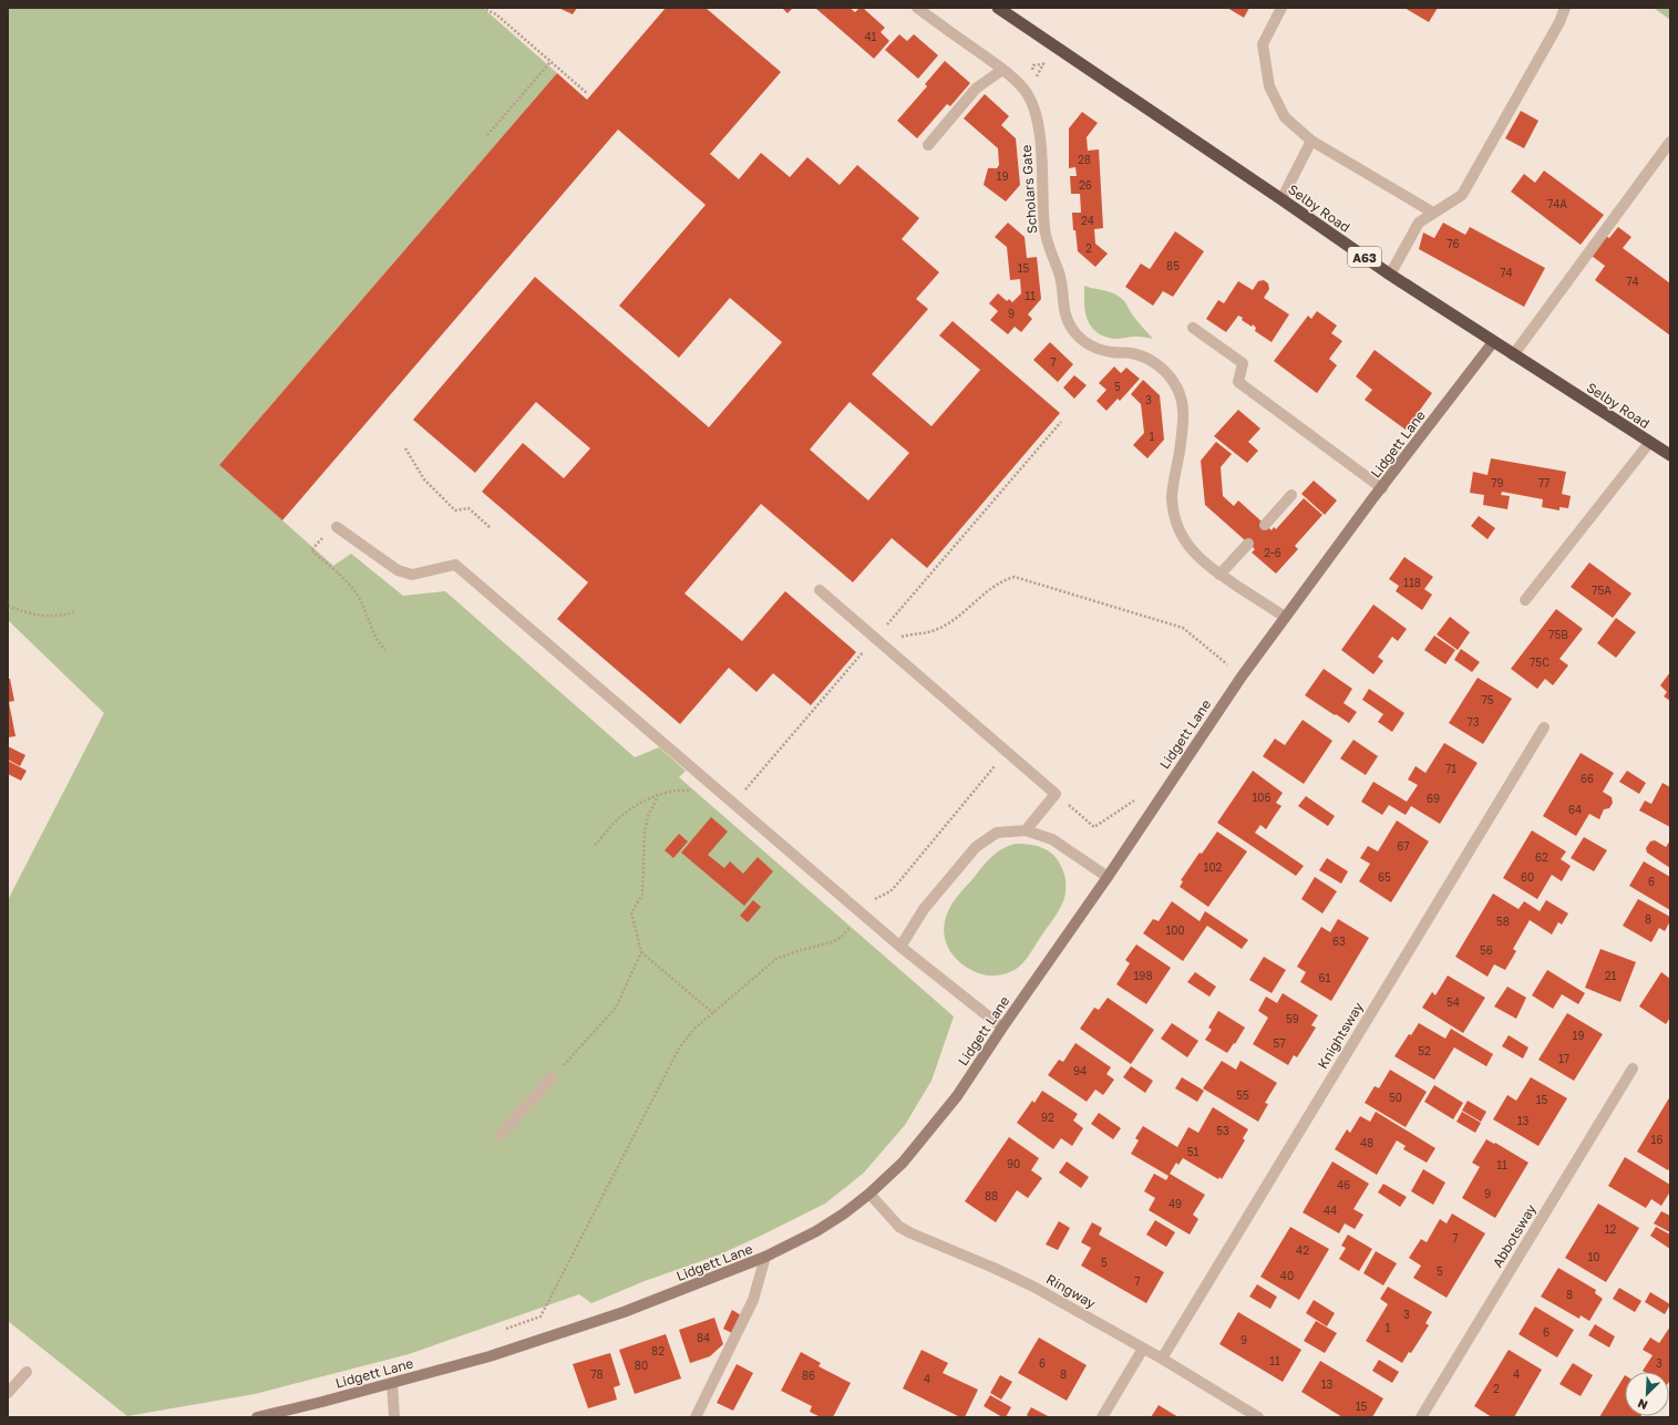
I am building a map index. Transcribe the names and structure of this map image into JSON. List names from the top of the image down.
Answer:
{
  "streets": {
    "highway": ["Selby Road", "A63"],
    "main road": ["Lidgett Lane"],
    "street": [
      "Scholars Gate",
      "Knightsway",
      "Abbotsway",
      "Ringway"
    ]
  },
  "crossings": [
    ["Scholars Gate", "Lidgett Lane"],
    ["Selby Road", "Lidgett Lane"],
    ["Lidgett Lane", "Ringway"],
    ["Knightsway", "Ringway"]
  ],
  "house_numbers": [
    "41",
    "28",
    "19",
    "26",
    "74A",
    "24",
    "76",
    "2",
    "85",
    "15",
    "74",
    "74",
    "11",
    "9",
    "7",
    "5",
    "3",
    "1",
    "79",
    "77",
    "2-6",
    "118",
    "75A",
    "75B",
    "75C",
    "75",
    "73",
    "71",
    "66",
    "106",
    "69",
    "64",
    "67",
    "62",
    "102",
    "65",
    "60",
    "6",
    "8",
    "58",
    "100",
    "63",
    "56",
    "198",
    "21",
    "61",
    "54",
    "59",
    "19",
    "57",
    "52",
    "17",
    "94",
    "55",
    "50",
    "15",
    "92",
    "13",
    "53",
    "16",
    "48",
    "51",
    "90",
    "11",
    "46",
    "9",
    "88",
    "49",
    "44",
    "12",
    "7",
    "42",
    "10",
    "5",
    "5",
    "40",
    "7",
    "8",
    "3",
    "1",
    "6",
    "84",
    "9",
    "82",
    "11",
    "6",
    "3",
    "80",
    "78",
    "8",
    "4",
    "86",
    "4",
    "13",
    "2",
    "15"
  ],
  "north": "bottom left"
}
